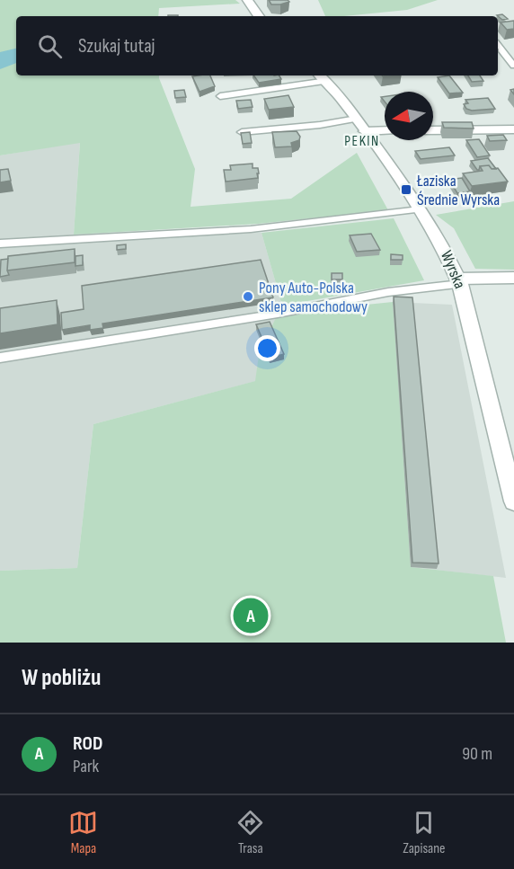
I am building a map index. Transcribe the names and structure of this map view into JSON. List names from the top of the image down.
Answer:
{
  "streets": {
    "street": ["Wyrska"]
  },
  "districts": ["PEKIN"],
  "places": {
    "transit": ["Łaziska Średnie Wyrska"],
    "other": ["Pony Auto-Polska sklep samochodowy"]
  },
  "north": "left",
  "page": {
    "search": "Szukaj tutaj",
    "pins": "A",
    "heading": "W pobliżu",
    "list": [
      {
        "mark": "A",
        "name": "ROD",
        "note": "Park",
        "value": "90 m"
      }
    ],
    "nav": ["Mapa", "Trasa", "Zapisane"]
  }
}
